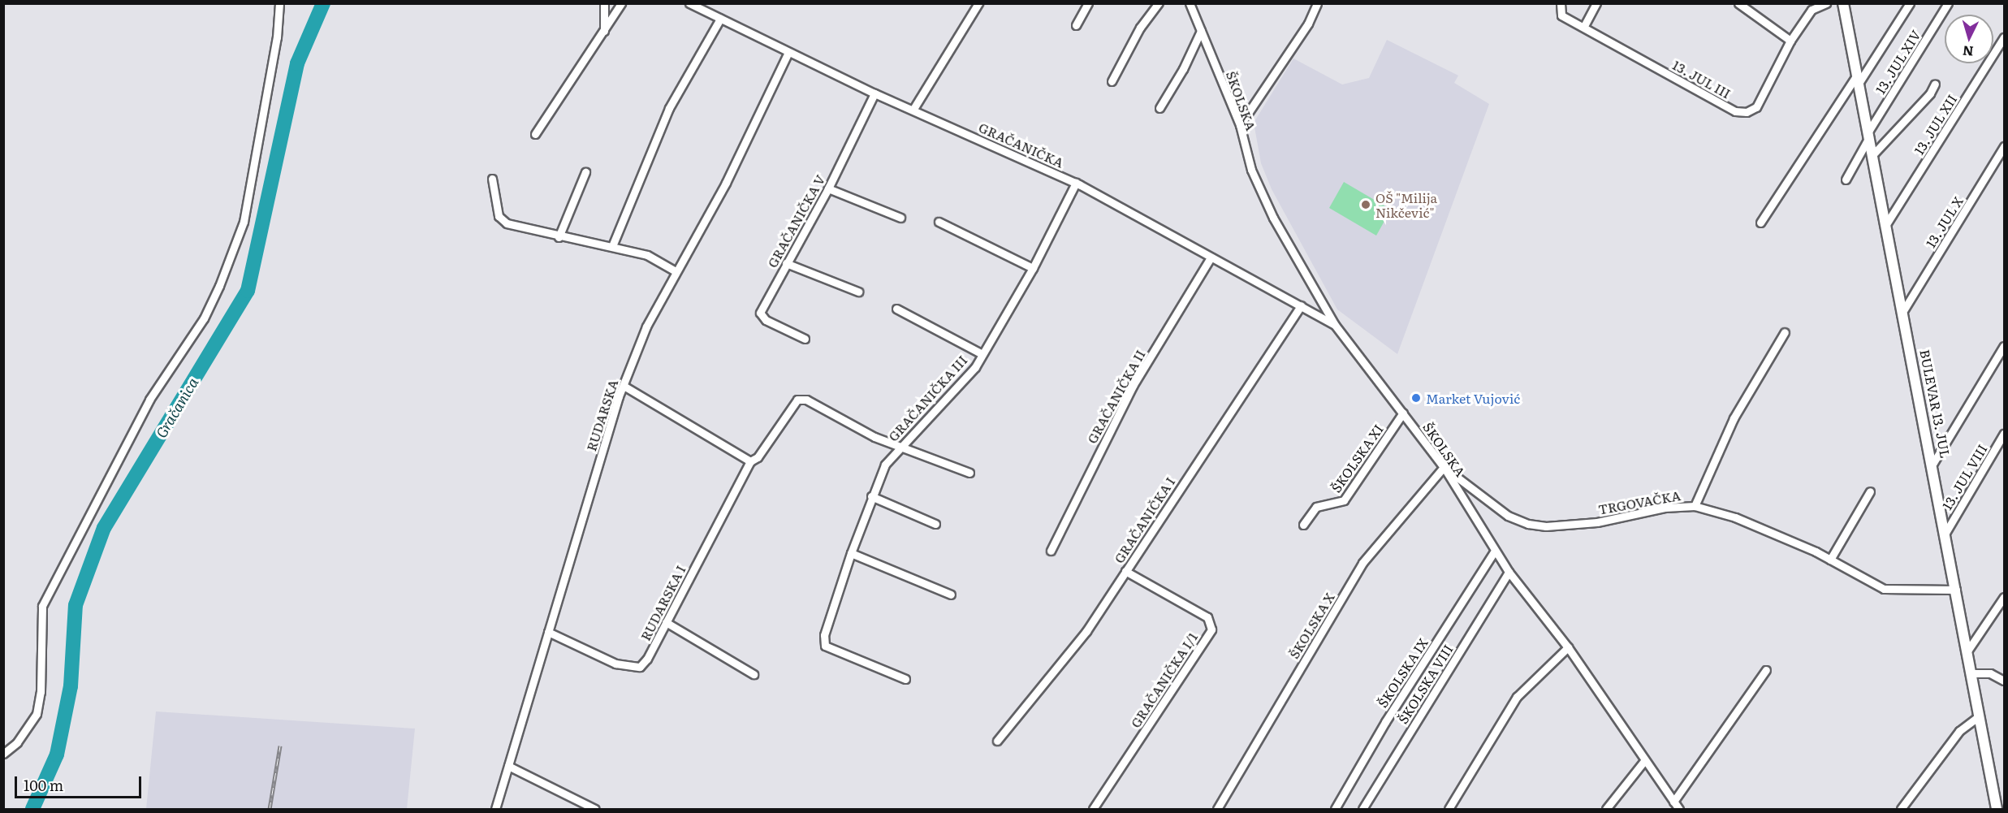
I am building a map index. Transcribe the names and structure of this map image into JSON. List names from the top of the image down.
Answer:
{
  "streets": {
    "street": [
      "13. JUL XIV",
      "13. JUL III",
      "ŠKOLSKA",
      "13. JUL XII",
      "GRAČANIČKA",
      "GRAČANIČKA V",
      "13. JUL X",
      "GRAČANIČKA II",
      "GRAČANIČKA III",
      "BULEVAR 13. JUL",
      "RUDARSKA",
      "ŠKOLSKA XI",
      "13. JUL VIII",
      "TRGOVAČKA",
      "GRAČANIČKA I",
      "RUDARSKA I",
      "ŠKOLSKA X",
      "ŠKOLSKA IX",
      "GRAČANIČKA I/1",
      "ŠKOLSKA VIII"
    ]
  },
  "crossings": [
    ["13. JUL XIV", "BULEVAR 13. JUL"],
    ["ŠKOLSKA", "GRAČANIČKA"],
    ["ŠKOLSKA", "ŠKOLSKA XI"],
    ["ŠKOLSKA", "TRGOVAČKA"],
    ["ŠKOLSKA", "ŠKOLSKA X"],
    ["ŠKOLSKA", "ŠKOLSKA IX"],
    ["ŠKOLSKA", "ŠKOLSKA VIII"],
    ["13. JUL XII", "BULEVAR 13. JUL"],
    ["GRAČANIČKA", "GRAČANIČKA V"],
    ["GRAČANIČKA", "GRAČANIČKA II"],
    ["GRAČANIČKA", "GRAČANIČKA III"],
    ["GRAČANIČKA", "RUDARSKA"],
    ["GRAČANIČKA", "GRAČANIČKA I"],
    ["13. JUL X", "BULEVAR 13. JUL"],
    ["GRAČANIČKA III", "RUDARSKA I"],
    ["BULEVAR 13. JUL", "13. JUL VIII"],
    ["BULEVAR 13. JUL", "TRGOVAČKA"],
    ["RUDARSKA", "RUDARSKA I"],
    ["TRGOVAČKA", "ŠKOLSKA X"],
    ["GRAČANIČKA I", "GRAČANIČKA I/1"]
  ],
  "water": ["Gračanica"],
  "places": ["OŠ \"Milija Nikčević\"", "Market Vujović"],
  "scale_bar": "100 m",
  "north": "bottom"
}
